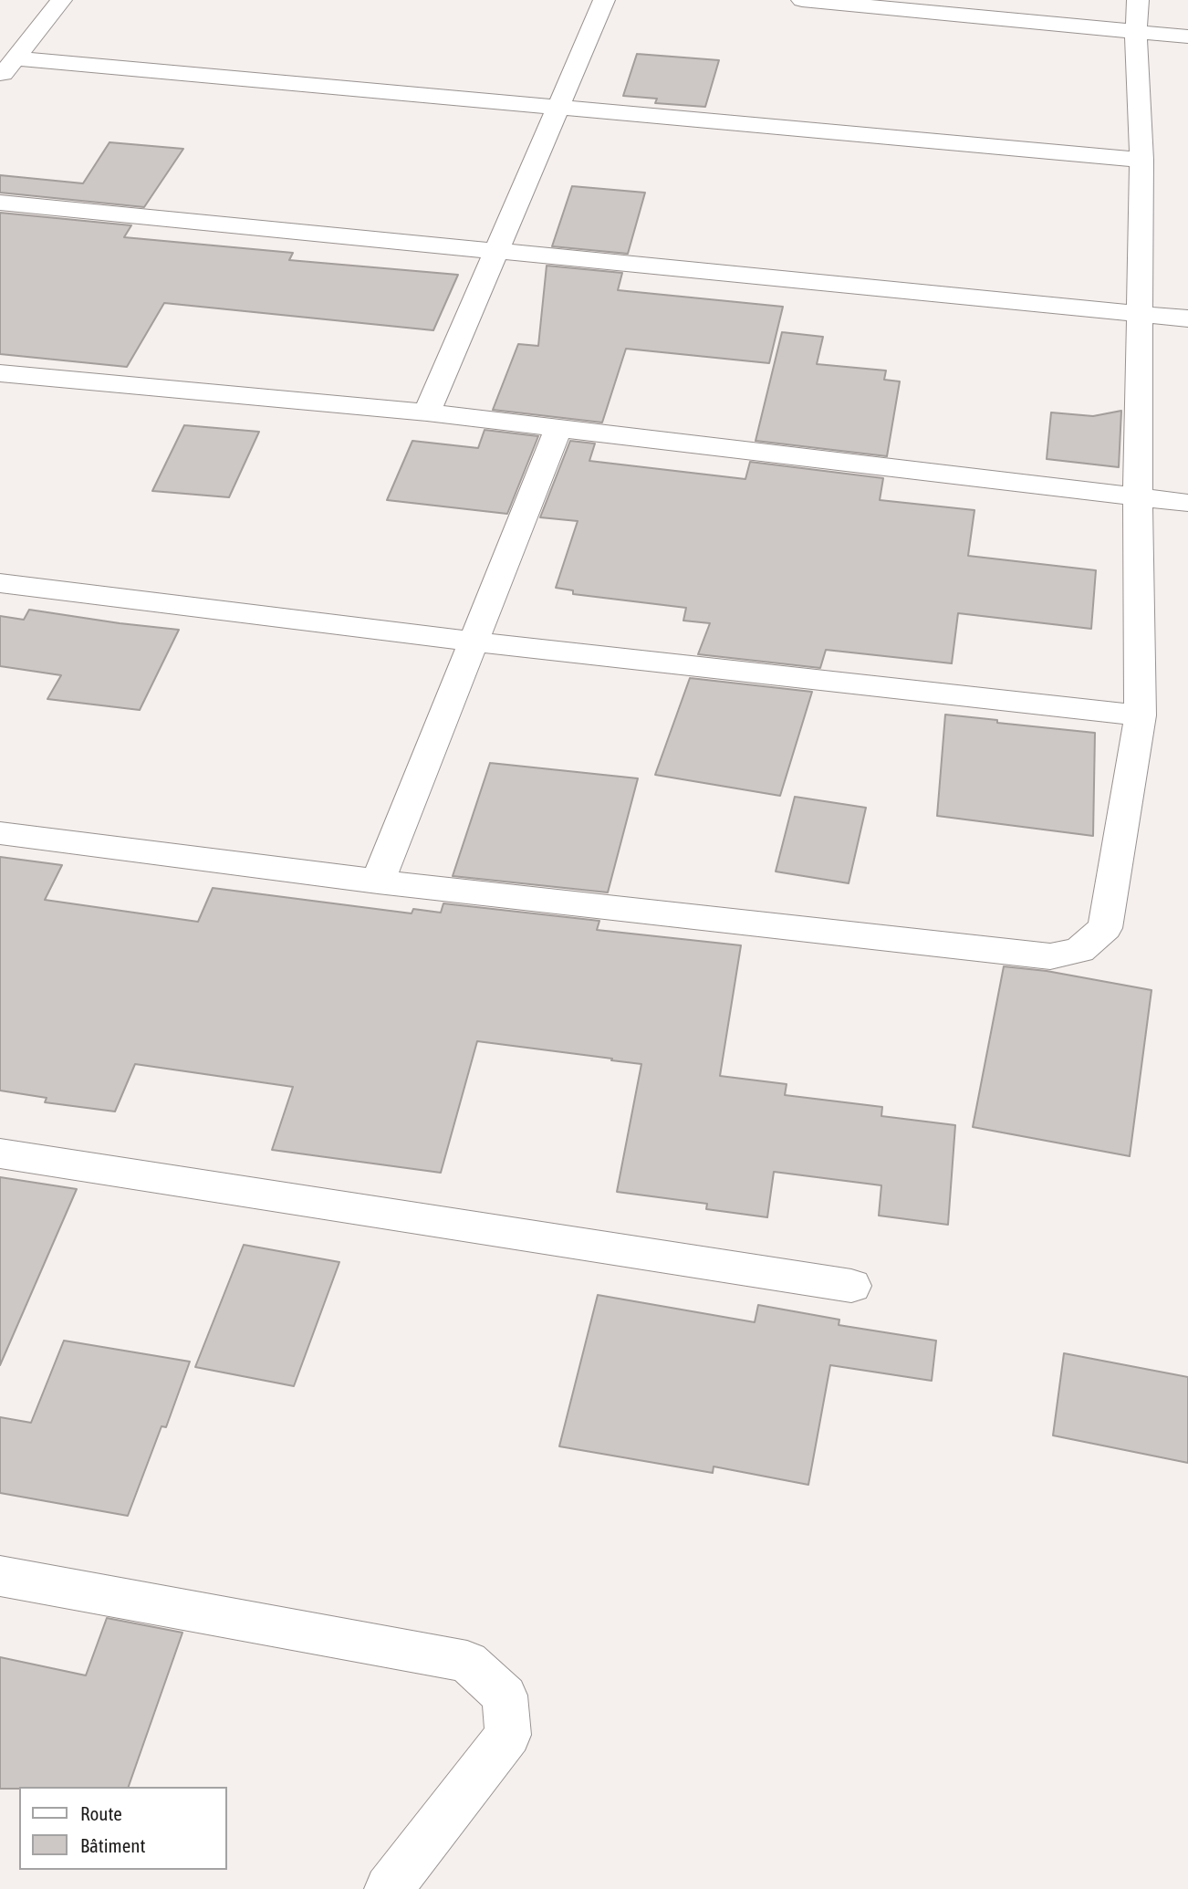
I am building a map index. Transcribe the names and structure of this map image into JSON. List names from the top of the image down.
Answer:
{
  "legend": ["Route", "Bâtiment"]
}
